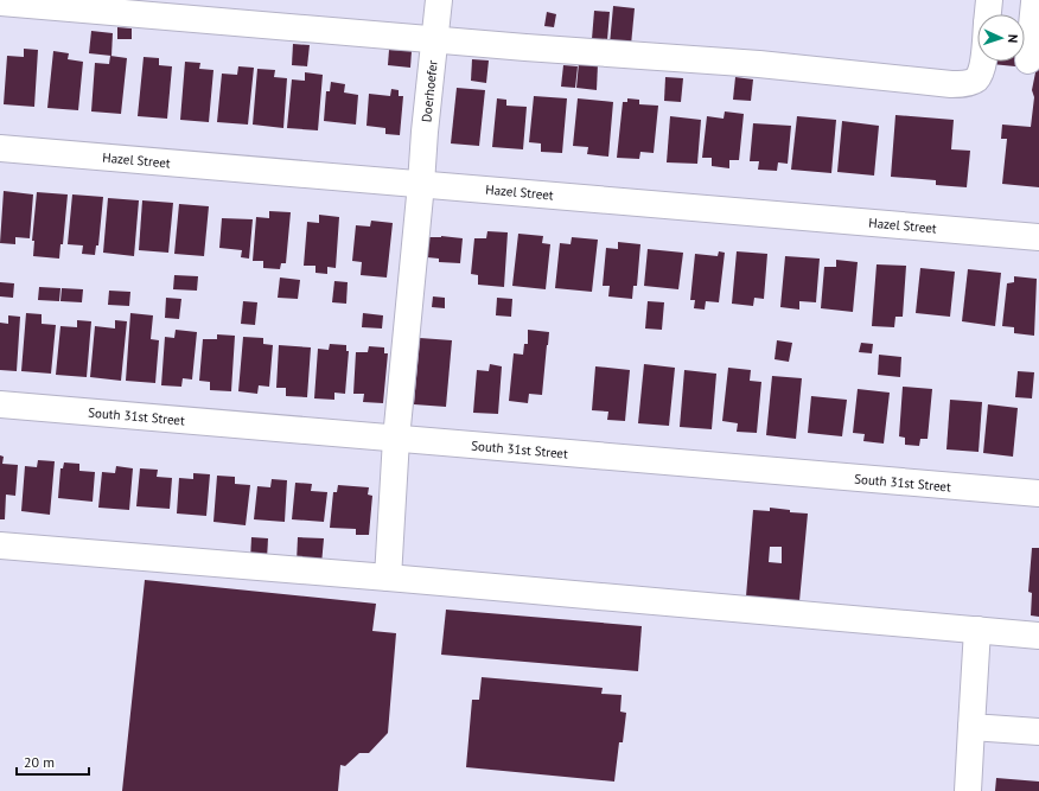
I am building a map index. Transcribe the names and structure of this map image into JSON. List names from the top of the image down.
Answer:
{
  "streets": {
    "street": ["Doerhoefer", "Hazel Street", "South 31st Street"]
  },
  "crossings": [
    ["Doerhoefer", "Hazel Street"],
    ["Doerhoefer", "South 31st Street"]
  ],
  "scale_bar": "20 m",
  "north": "right"
}
